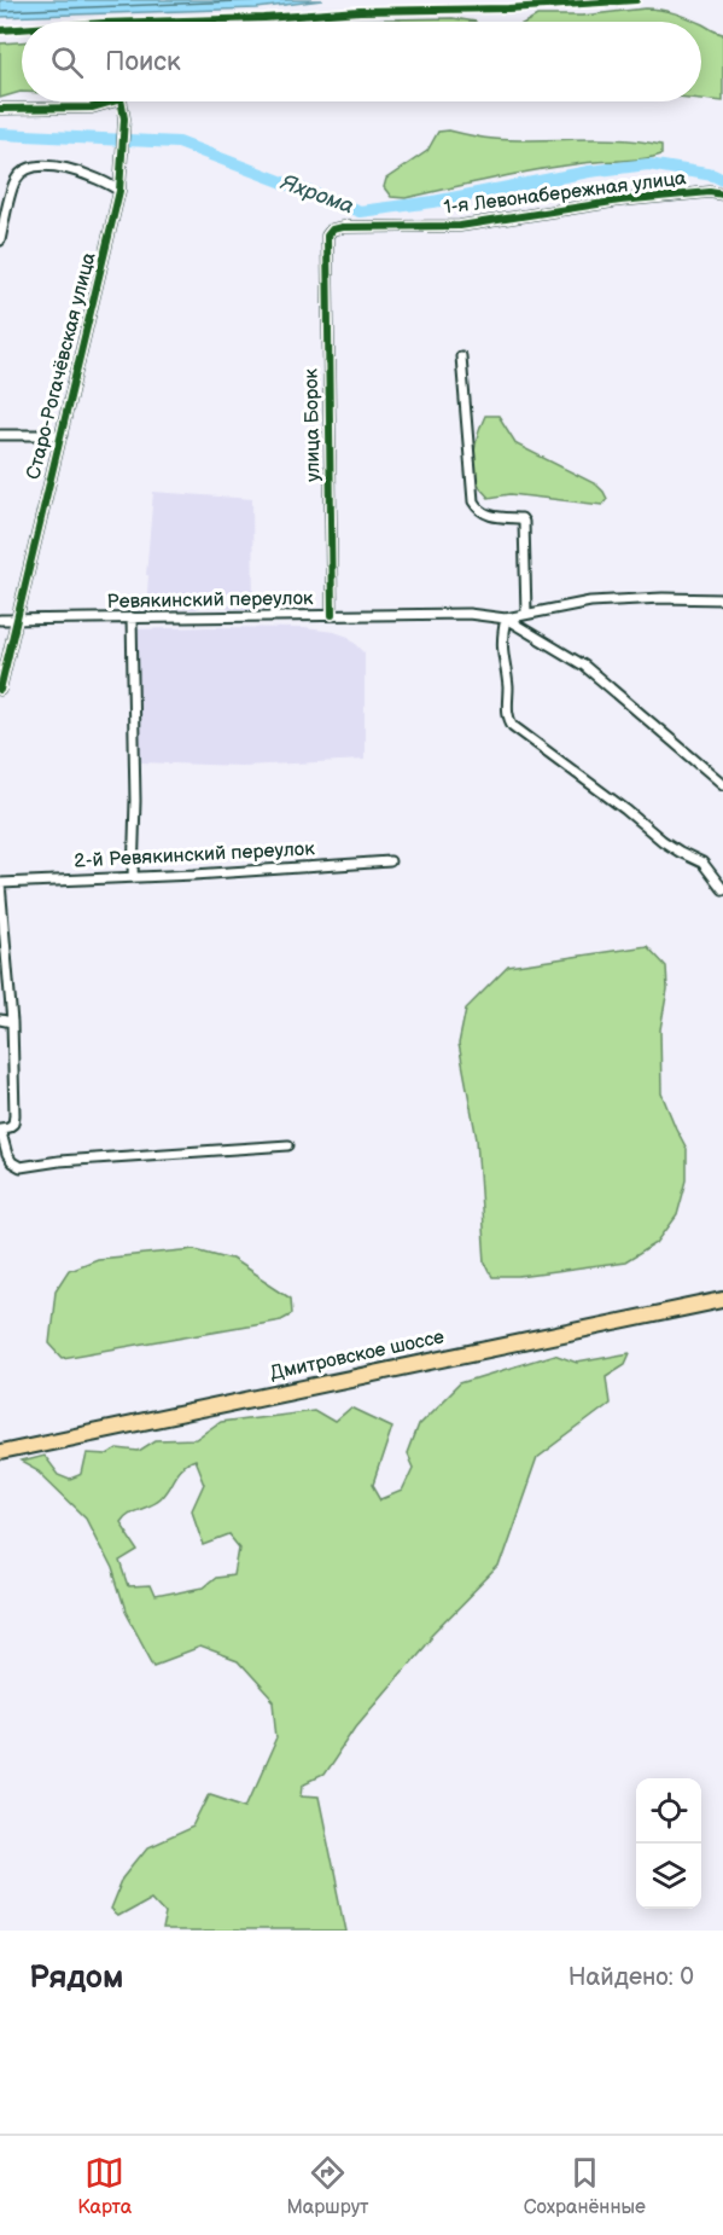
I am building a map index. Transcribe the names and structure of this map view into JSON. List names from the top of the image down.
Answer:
{
  "streets": {
    "highway": ["Дмитровское шоссе"],
    "street": [
      "1-я Левонабережная улица",
      "Старо-Рогачёвская улица",
      "улица Борок",
      "Ревякинский переулок",
      "2-й Ревякинский переулок"
    ]
  },
  "crossings": [
    ["1-я Левонабережная улица", "улица Борок"],
    ["Старо-Рогачёвская улица", "Ревякинский переулок"],
    ["улица Борок", "Ревякинский переулок"]
  ],
  "water": ["Яхрома"],
  "page": {
    "search": "Поиск",
    "heading": ["Рядом", "Найдено: 0"],
    "nav": ["Карта", "Маршрут", "Сохранённые"]
  }
}
